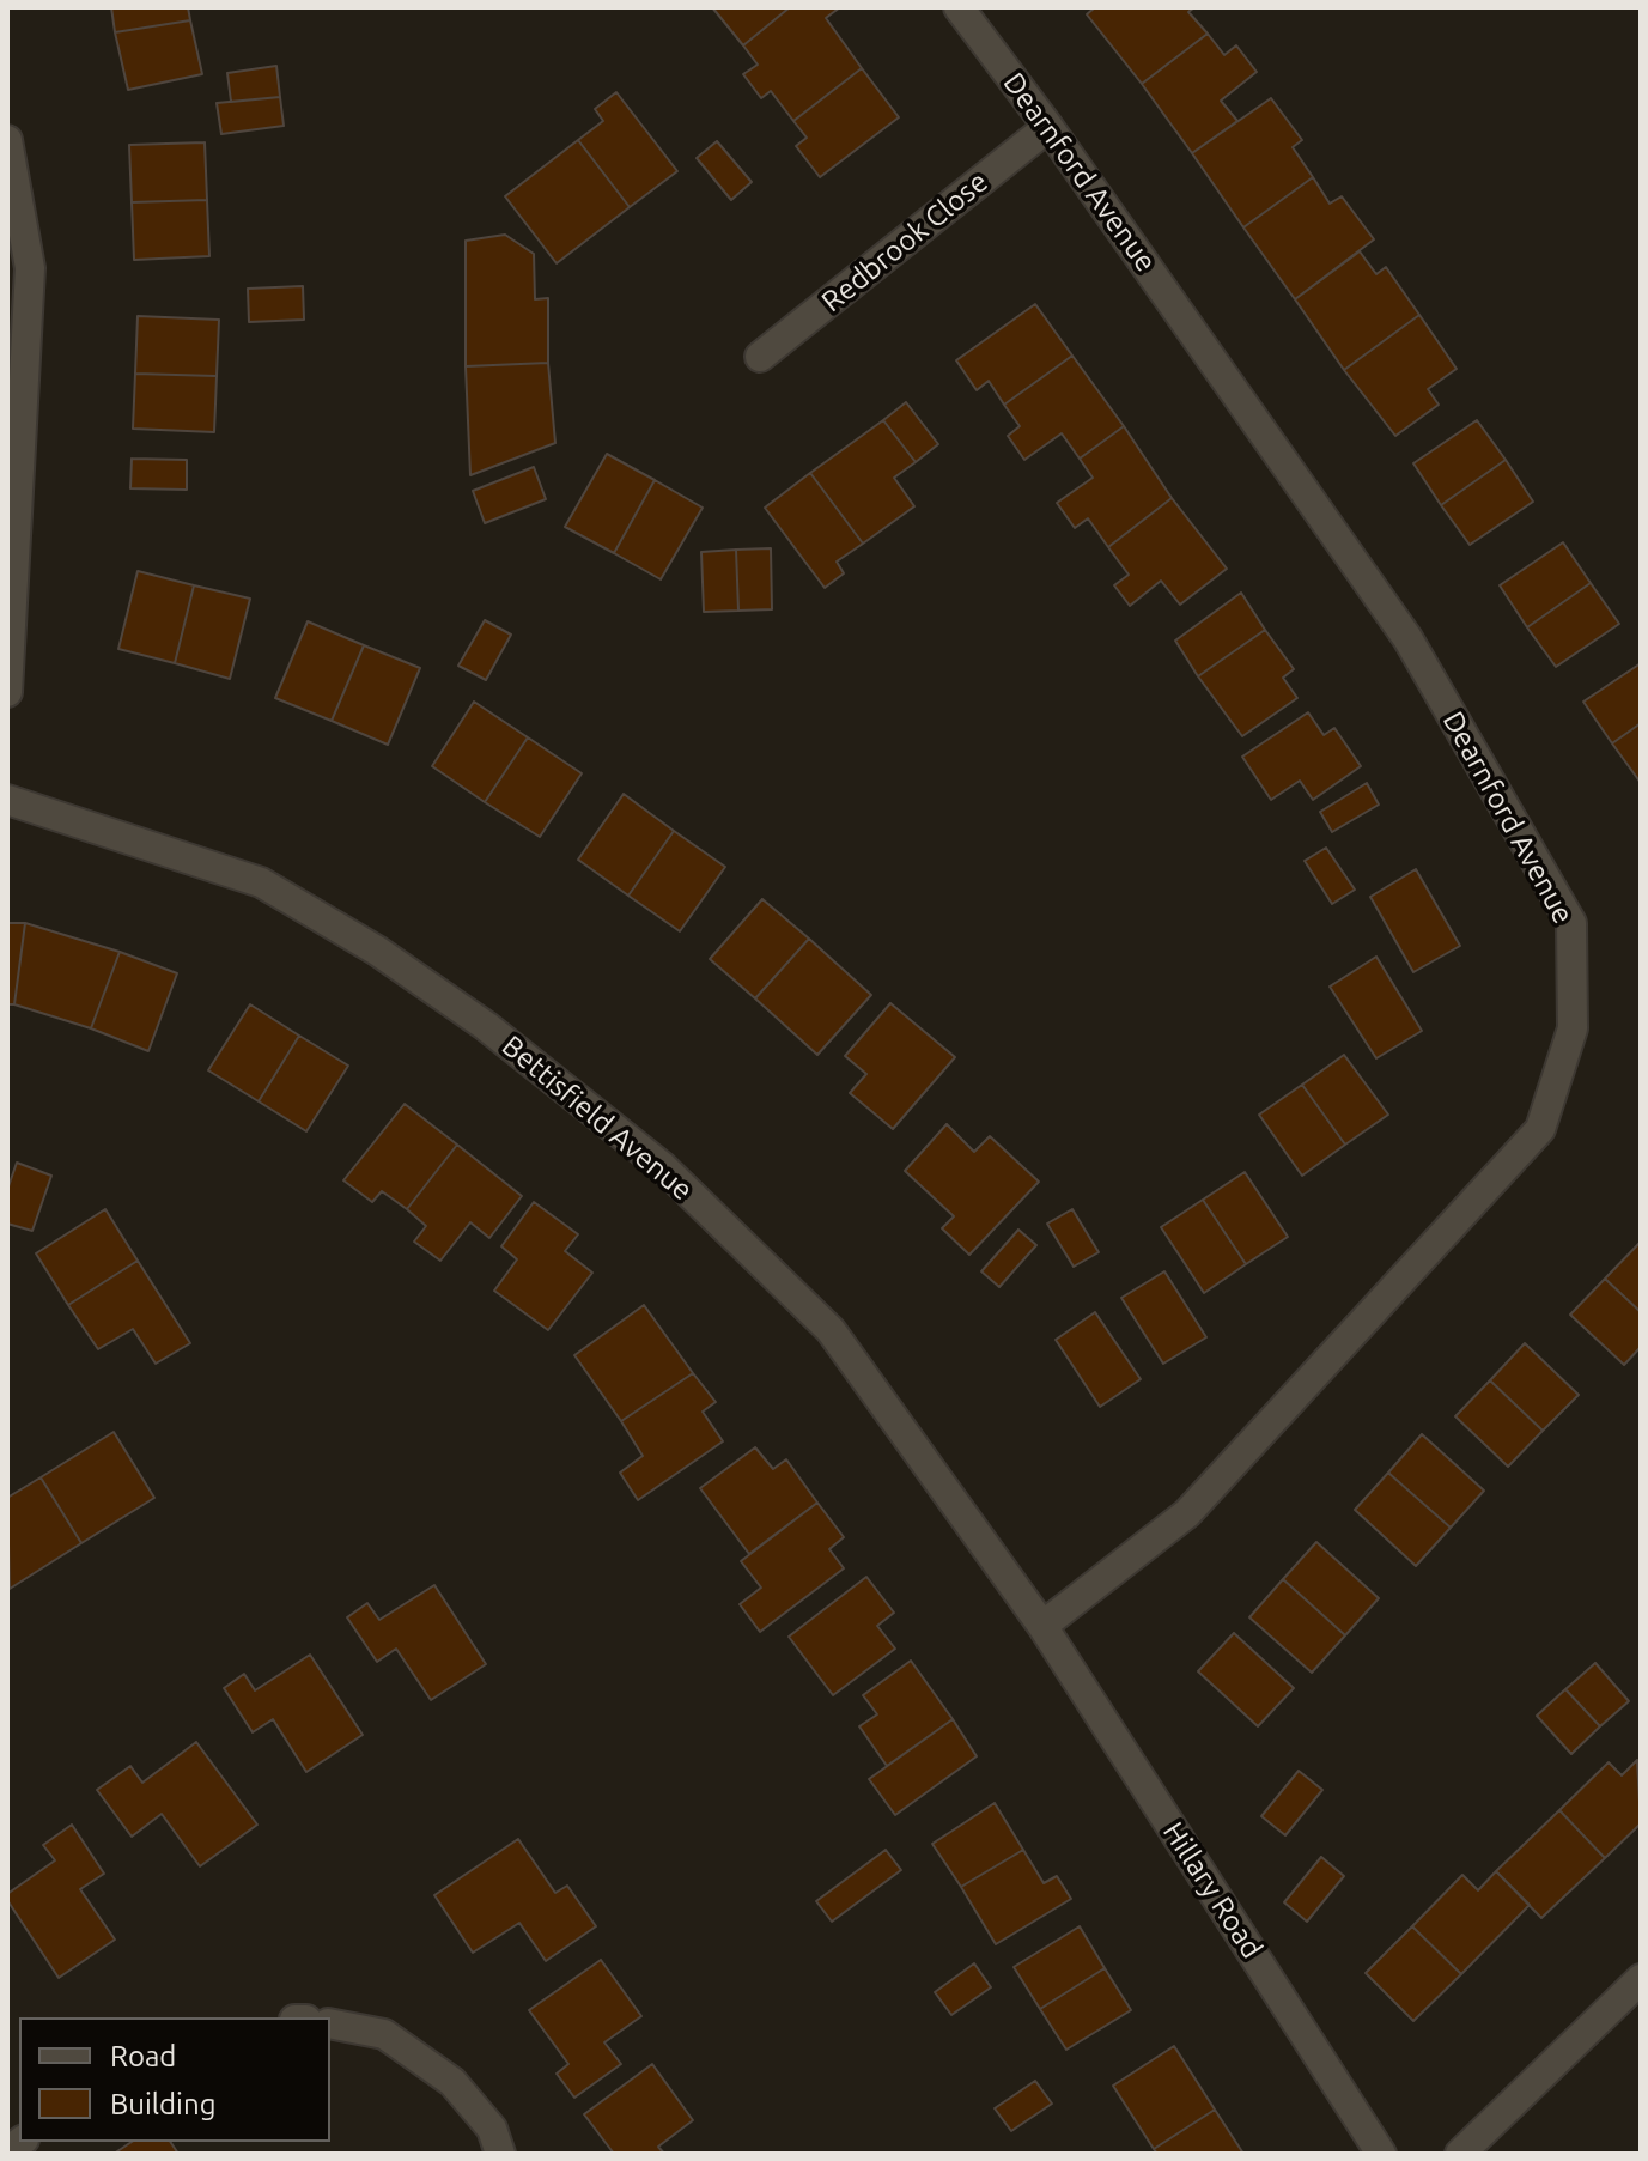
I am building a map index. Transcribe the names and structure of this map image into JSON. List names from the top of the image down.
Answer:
{
  "streets": {
    "street": [
      "Dearnford Avenue",
      "Redbrook Close",
      "Bettisfield Avenue",
      "Hillary Road"
    ]
  },
  "crossings": [
    ["Dearnford Avenue", "Redbrook Close"],
    ["Dearnford Avenue", "Bettisfield Avenue"],
    ["Dearnford Avenue", "Hillary Road"],
    ["Bettisfield Avenue", "Hillary Road"]
  ],
  "legend": ["Road", "Building"]
}
